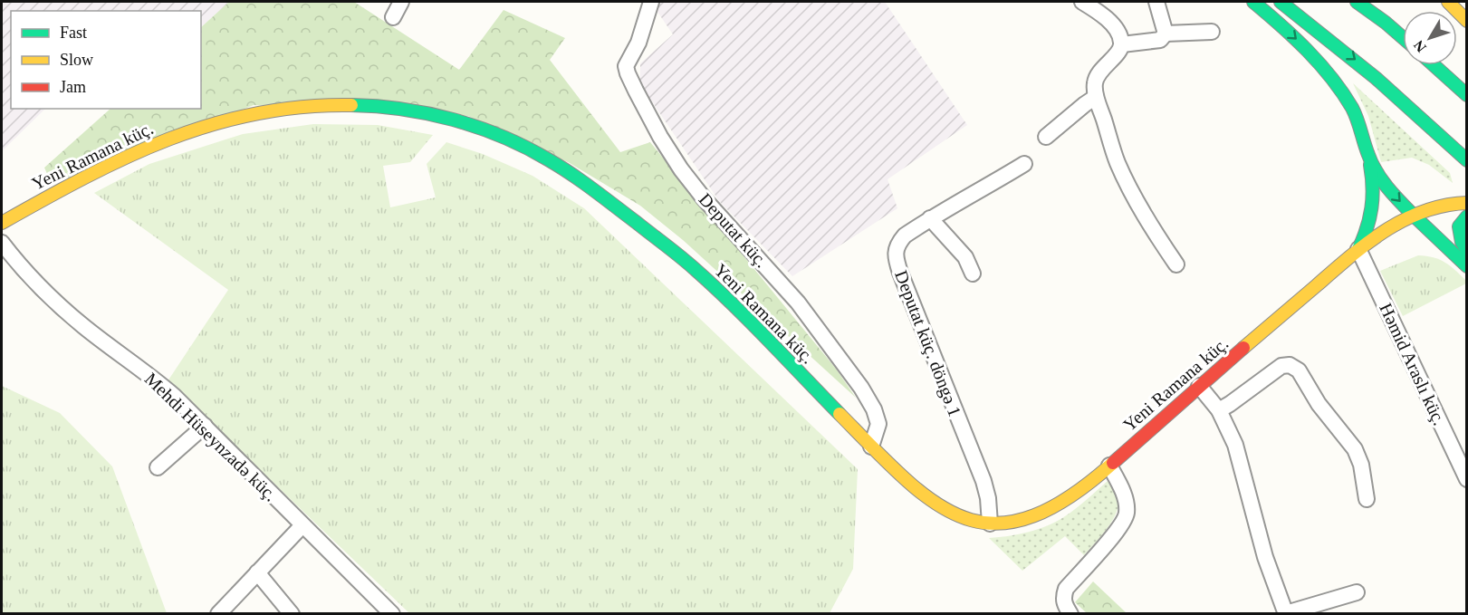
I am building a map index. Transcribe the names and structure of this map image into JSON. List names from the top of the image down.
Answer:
{
  "streets": {
    "main road": ["Yeni Ramana küç."],
    "street": [
      "Deputat küç.",
      "Deputat küç. döngə 1",
      "Həmid Araslı küç.",
      "Mehdi Hüseynzadə küç."
    ]
  },
  "crossings": [
    ["Yeni Ramana küç.", "Deputat küç."],
    ["Yeni Ramana küç.", "Deputat küç. döngə 1"],
    ["Yeni Ramana küç.", "Həmid Araslı küç."]
  ],
  "legend": ["Fast", "Slow", "Jam"],
  "north": "bottom left"
}
